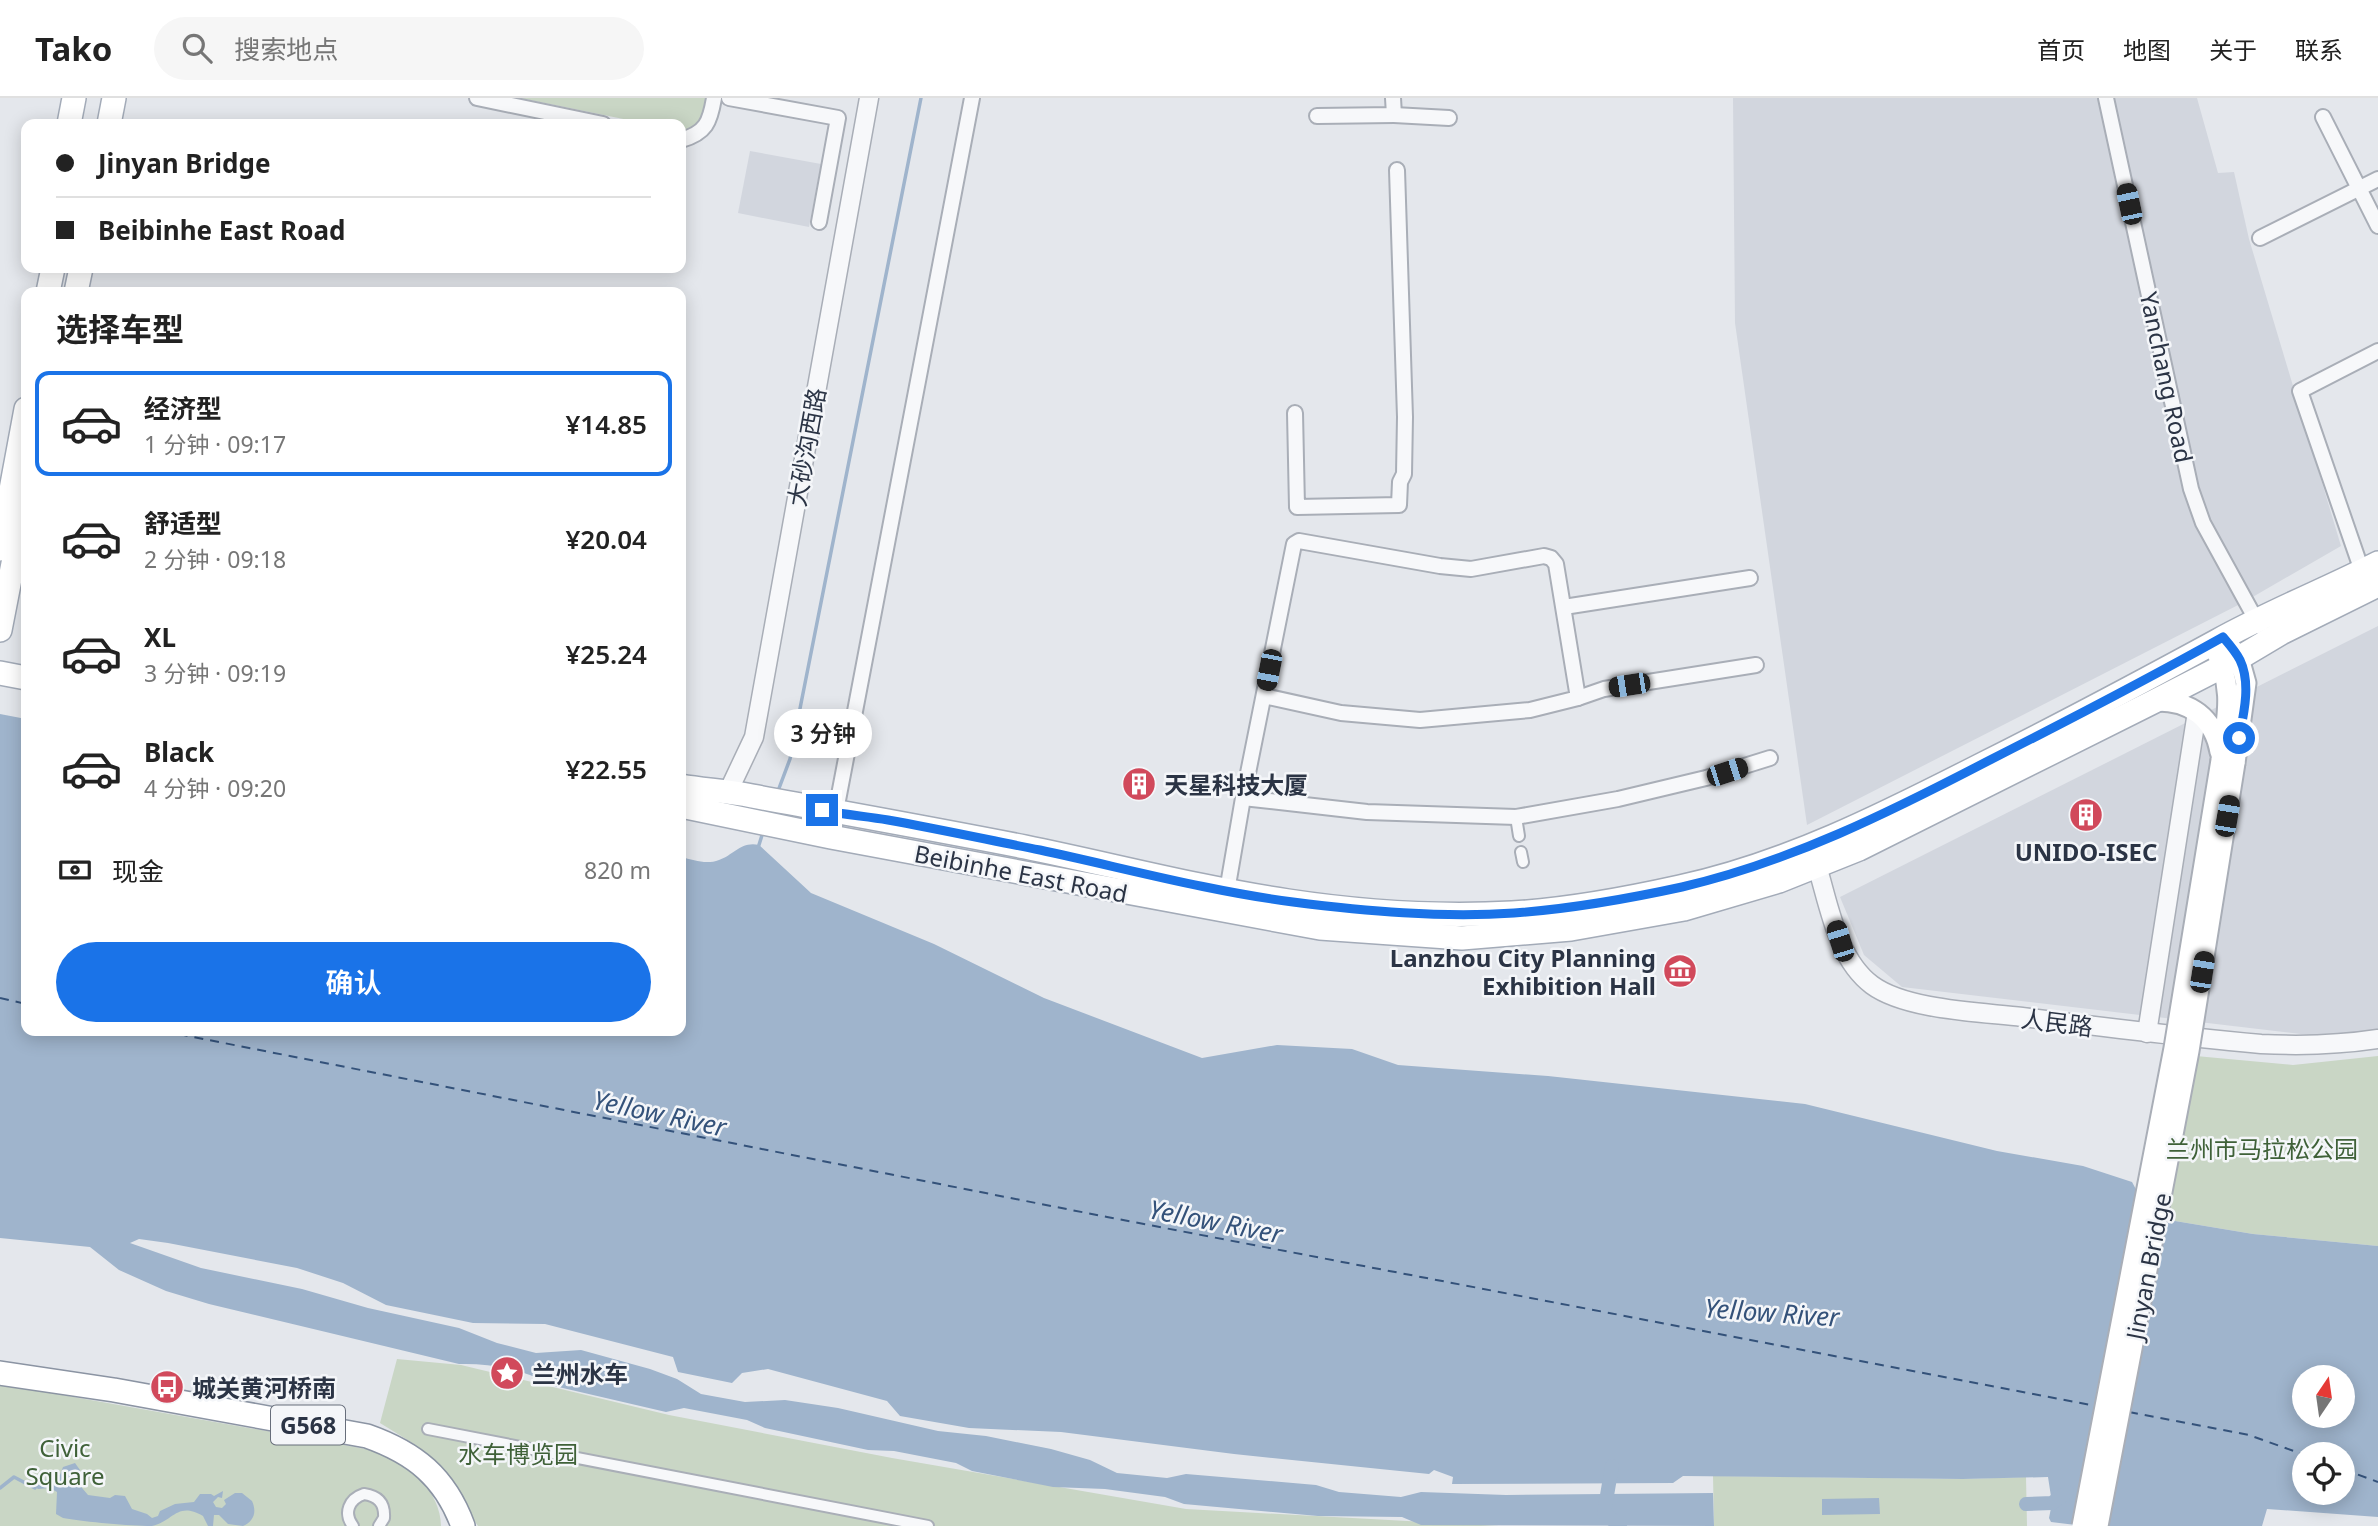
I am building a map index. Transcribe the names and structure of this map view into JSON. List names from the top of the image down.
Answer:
{
  "streets": {
    "main road": ["Beibinhe East Road", "Jinyan Bridge", "G568"],
    "street": ["Yanchang Road", "大砂沟西路", "人民路"]
  },
  "crossings": [
    ["Yanchang Road", "Beibinhe East Road"],
    ["大砂沟西路", "Beibinhe East Road"],
    ["Beibinhe East Road", "人民路"]
  ],
  "water": ["Yellow River"],
  "parks": ["兰州市马拉松公园", "Civic Square", "水车博览园"],
  "places": {
    "building": ["天星科技大厦", "UNIDO-ISEC"],
    "museum": ["Lanzhou City Planning Exhibition Hall"],
    "place": ["兰州水车"],
    "bus stop": ["城关黄河桥南"]
  },
  "north": "top",
  "page": {
    "header": "Tako",
    "search": "搜索地点",
    "nav": [
      "首页",
      "地图",
      "关于",
      "联系"
    ],
    "banner": ["Jinyan Bridge", "Beibinhe East Road"],
    "heading": "选择车型",
    "list": [
      {
        "name": "经济型",
        "note": "1 分钟 · 09:17",
        "value": "¥14.85"
      },
      {
        "name": "舒适型",
        "note": "2 分钟 · 09:18",
        "value": "¥20.04"
      },
      {
        "name": "XL",
        "note": "3 分钟 · 09:19",
        "value": "¥25.24"
      },
      {
        "name": "Black",
        "note": "4 分钟 · 09:20",
        "value": "¥22.55"
      }
    ],
    "bubble": "3 分钟",
    "pay": ["现金", "820 m"],
    "buttons": "确认"
  }
}
